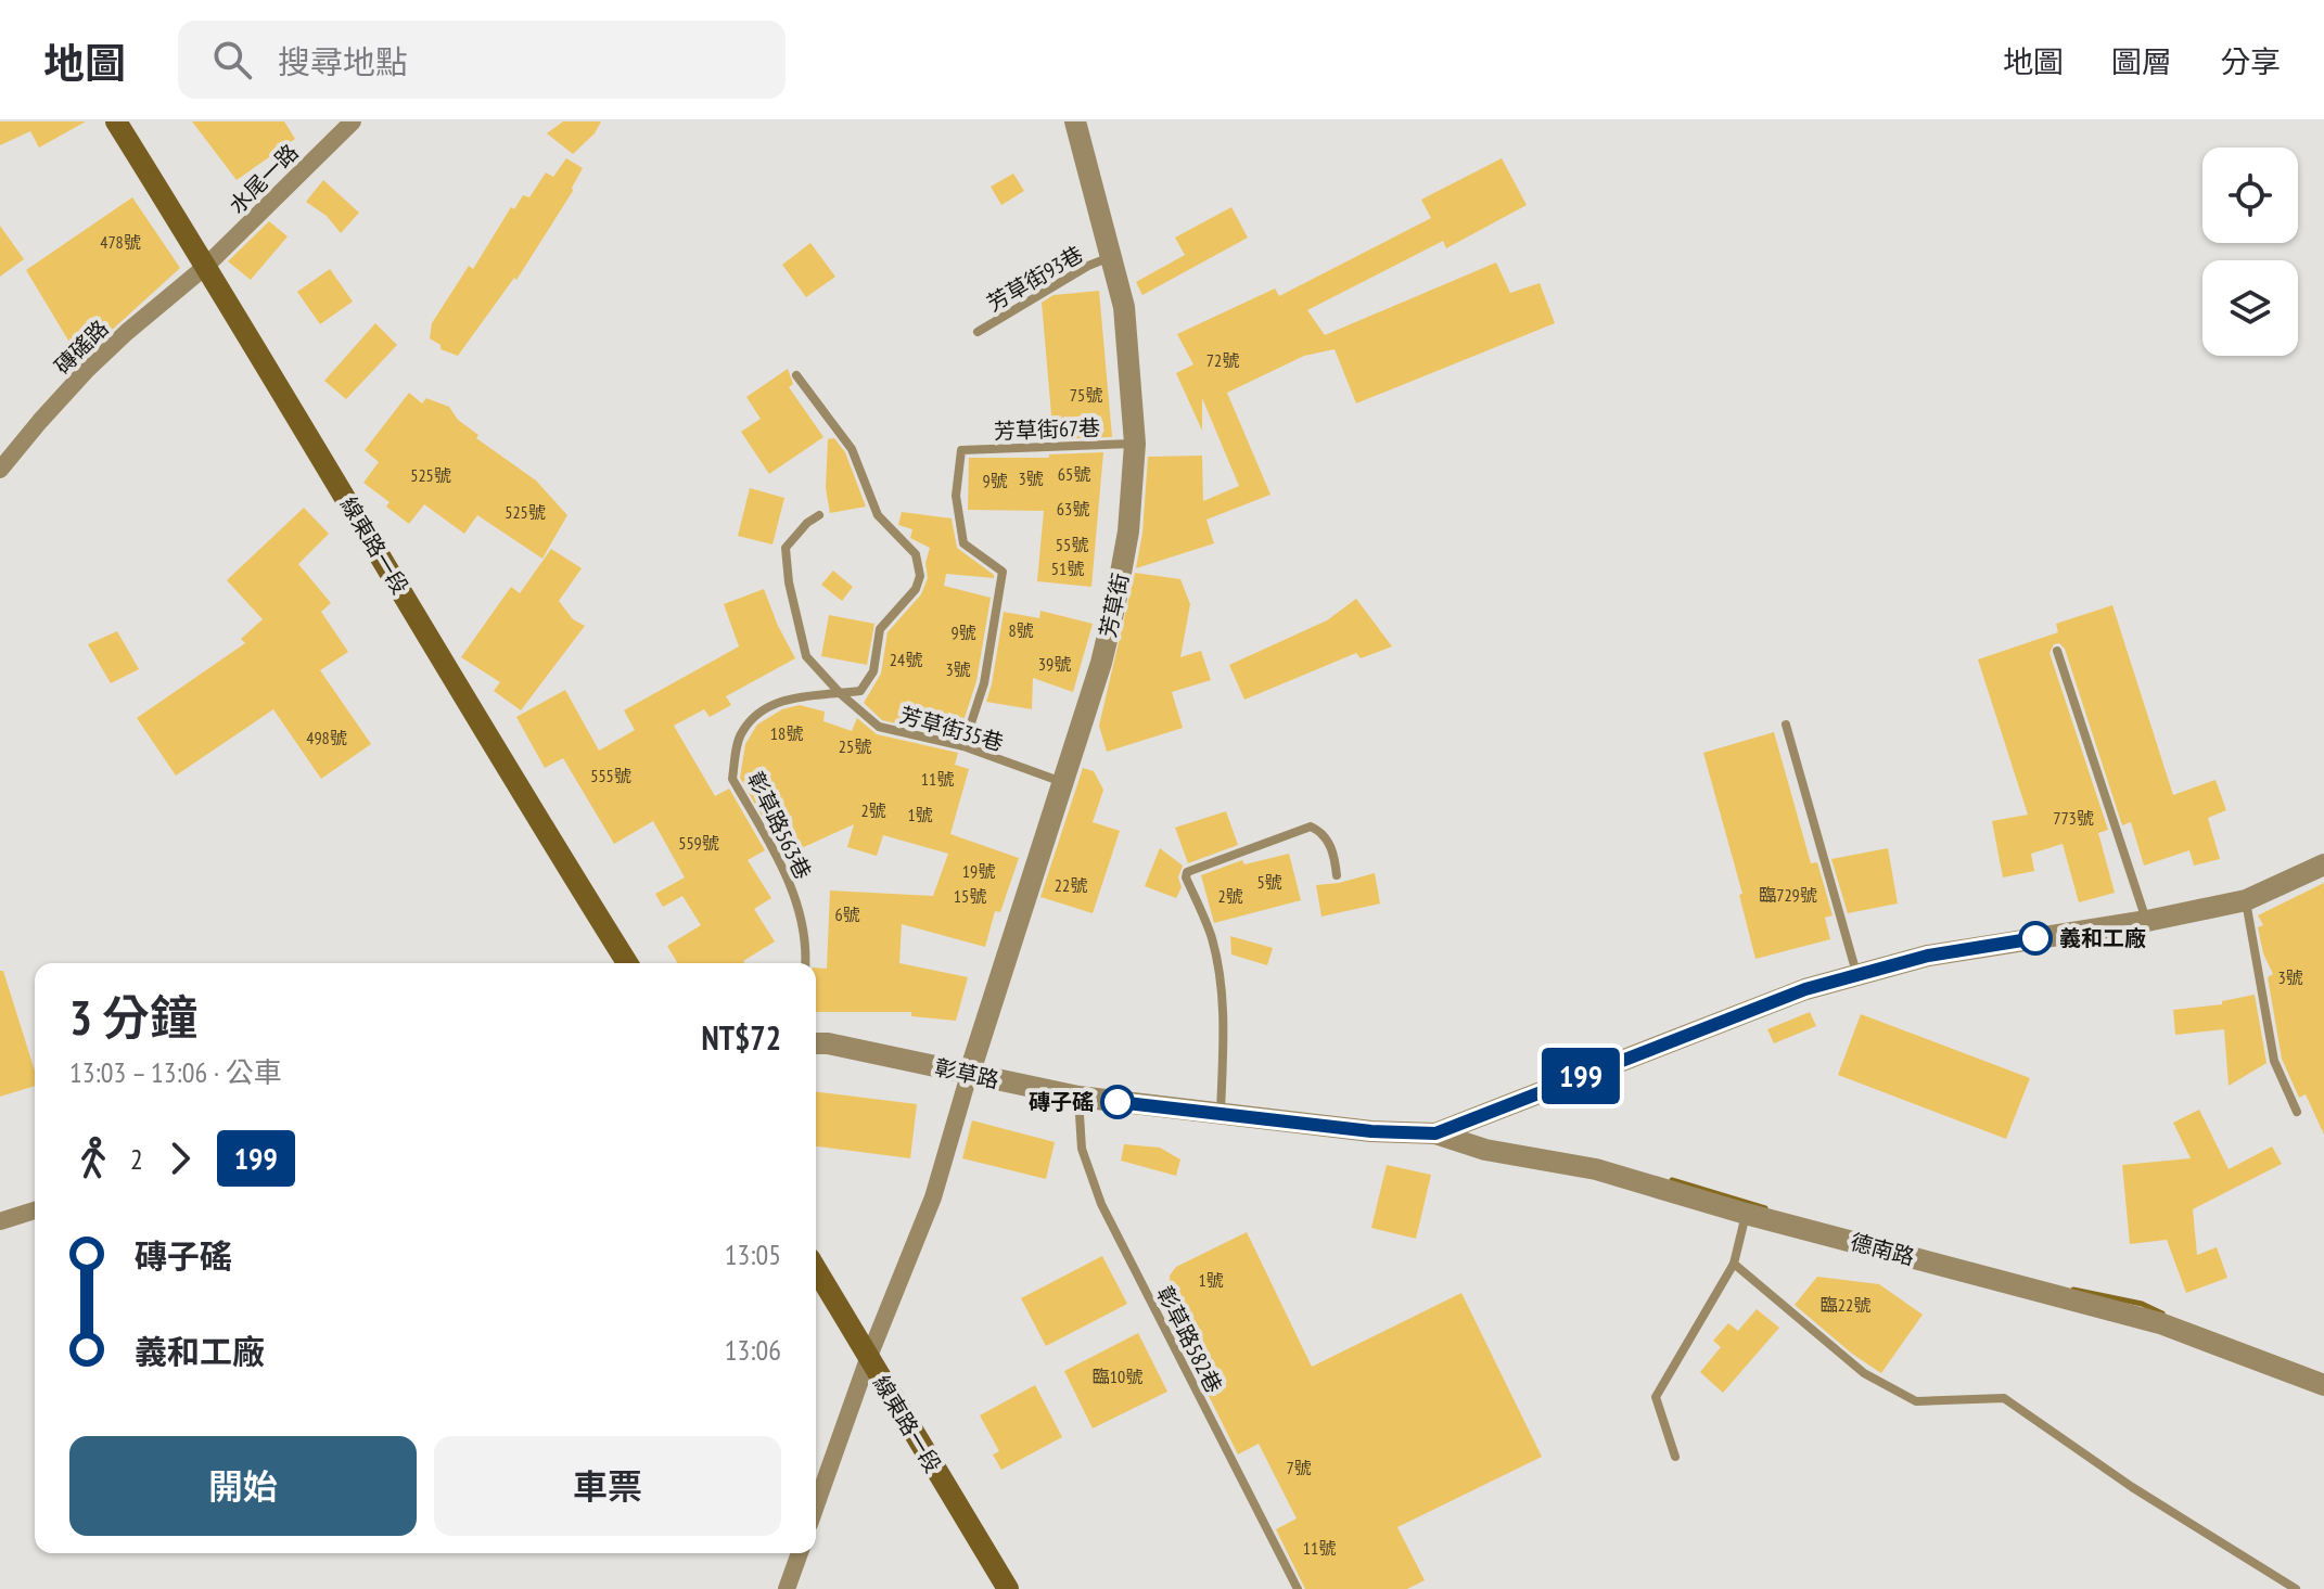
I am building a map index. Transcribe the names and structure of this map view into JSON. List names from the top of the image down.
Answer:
{
  "streets": {
    "main road": ["線東路一段"],
    "street": [
      "水尾一路",
      "磚磘路",
      "芳草街",
      "彰草路",
      "德南路"
    ],
    "lane": [
      "芳草街93巷",
      "芳草街67巷",
      "芳草街35巷",
      "彰草路563巷",
      "彰草路582巷"
    ]
  },
  "crossings": [
    ["水尾一路", "磚磘路"],
    ["水尾一路", "線東路一段"],
    ["芳草街93巷", "芳草街"],
    ["磚磘路", "線東路一段"],
    ["芳草街67巷", "芳草街"],
    ["芳草街67巷", "芳草街35巷"],
    ["芳草街", "芳草街35巷"],
    ["芳草街", "彰草路"],
    ["芳草街35巷", "彰草路563巷"],
    ["彰草路", "德南路"],
    ["彰草路", "彰草路582巷"]
  ],
  "places": ["義和工廠", "磚子磘"],
  "lines": ["bus line 199"],
  "house_numbers": [
    "478號",
    "72號",
    "75號",
    "65號",
    "525號",
    "3號",
    "9號",
    "63號",
    "525號",
    "55號",
    "51號",
    "8號",
    "9號",
    "24號",
    "39號",
    "3號",
    "18號",
    "498號",
    "25號",
    "555號",
    "11號",
    "2號",
    "1號",
    "773號",
    "559號",
    "19號",
    "5號",
    "22號",
    "臨729號",
    "15號",
    "2號",
    "6號",
    "3號",
    "1號",
    "臨22號",
    "臨10號",
    "7號",
    "11號"
  ],
  "page": {
    "header": "地圖",
    "search": "搜尋地點",
    "nav": ["地圖", "圖層", "分享"],
    "on_map": "199",
    "heading": ["3 分鐘", "13:03 – 13:06 · 公車", "NT$72"],
    "legs": ["2", "199"],
    "list": [
      {
        "name": "磚子磘",
        "value": "13:05"
      },
      {
        "name": "義和工廠",
        "value": "13:06"
      }
    ],
    "buttons": ["開始", "車票"]
  }
}
